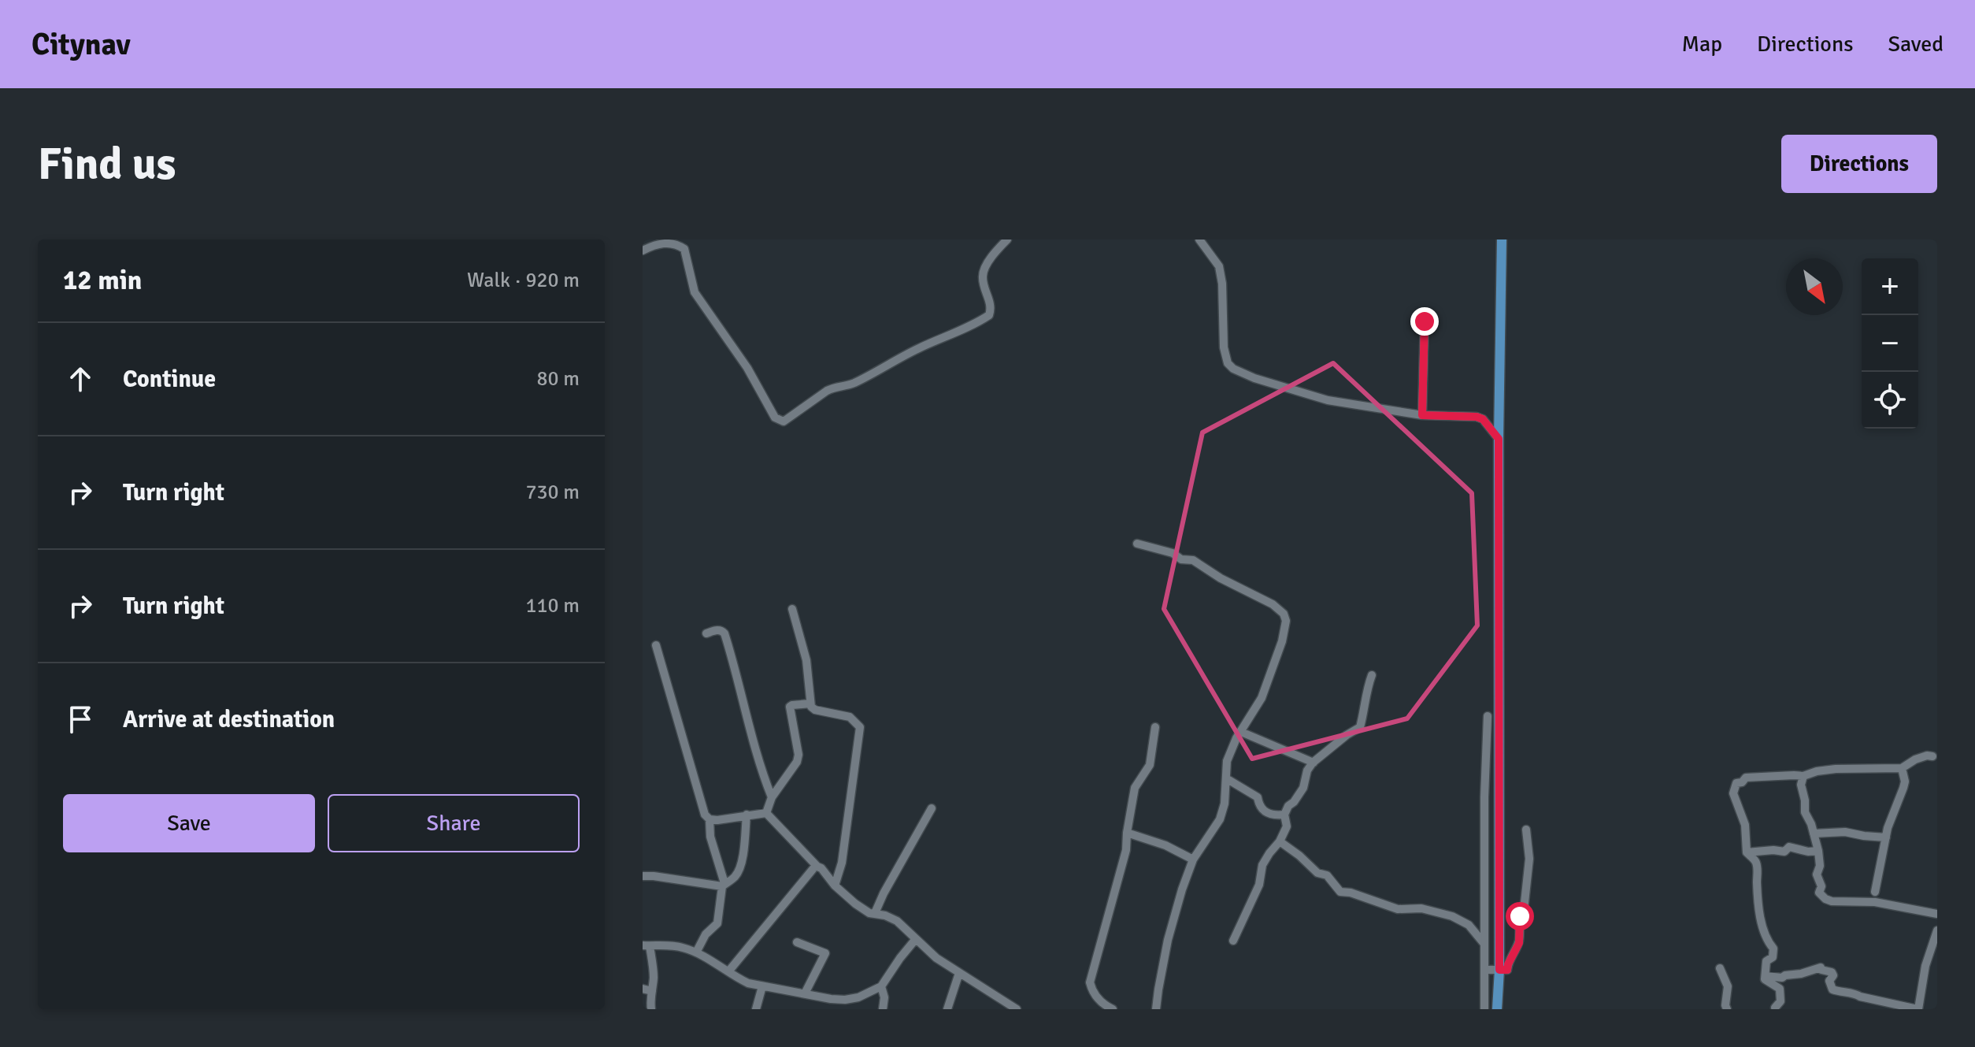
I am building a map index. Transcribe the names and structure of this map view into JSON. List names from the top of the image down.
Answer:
{
  "north": "bottom right",
  "page": {
    "header": "Citynav",
    "nav": ["Map", "Directions", "Saved"],
    "buttons": [
      "Directions",
      ["Save", "Share"]
    ],
    "title": "Find us",
    "heading": ["12 min", "Walk · 920 m"],
    "map_buttons": ["+", "−"],
    "list": [
      ["Continue", "80 m"],
      ["Turn right", "730 m"],
      ["Turn right", "110 m"],
      "Arrive at destination"
    ]
  }
}
